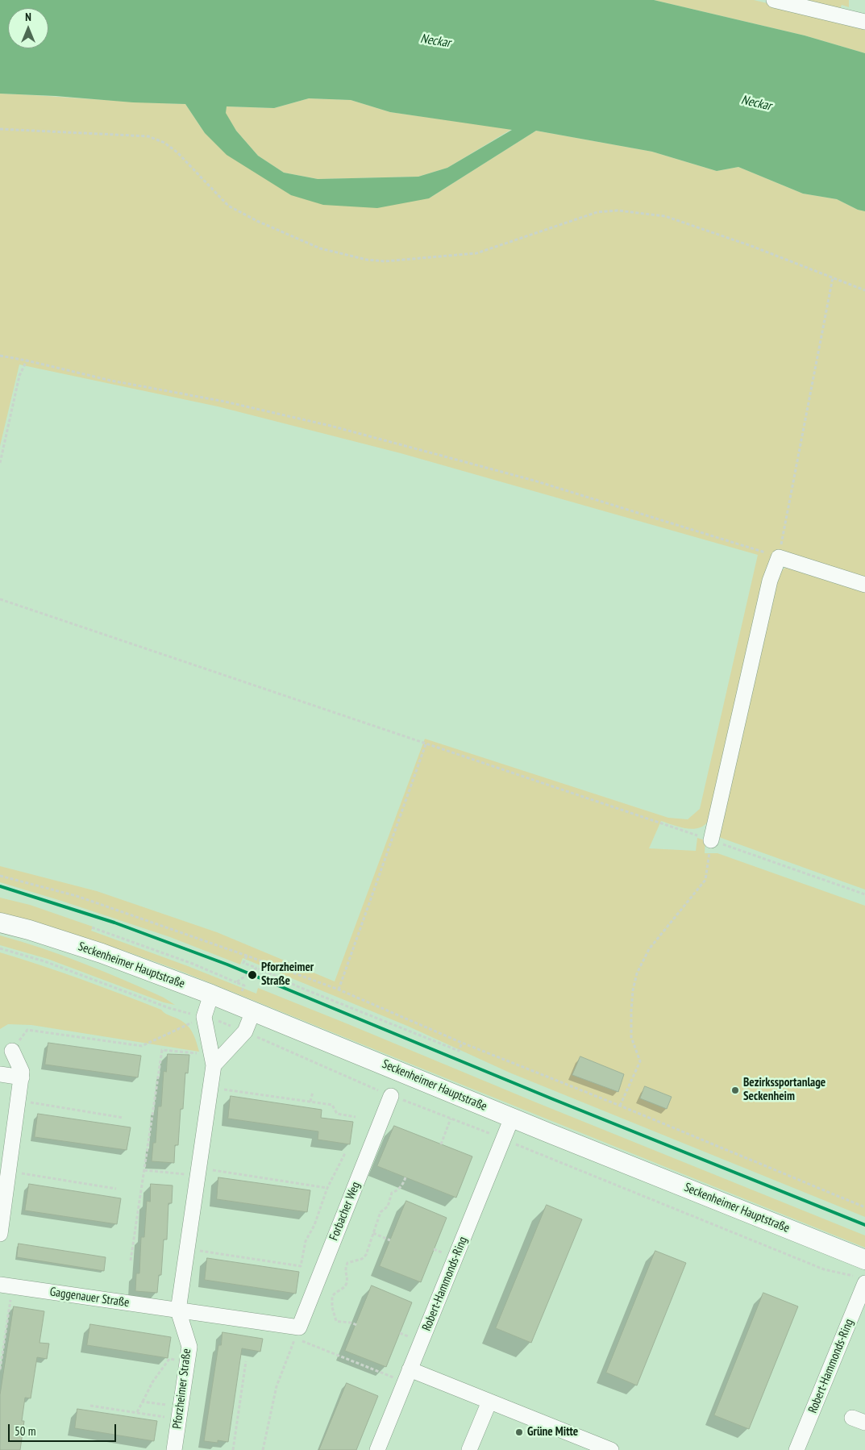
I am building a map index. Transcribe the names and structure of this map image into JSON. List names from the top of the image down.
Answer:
{
  "streets": {
    "main road": ["Seckenheimer Hauptstraße"],
    "street": [
      "Forbacher Weg",
      "Robert-Hammonds-Ring",
      "Gaggenauer Straße",
      "Pforzheimer Straße"
    ]
  },
  "crossings": [
    ["Seckenheimer Hauptstraße", "Robert-Hammonds-Ring"],
    ["Seckenheimer Hauptstraße", "Pforzheimer Straße"],
    ["Forbacher Weg", "Gaggenauer Straße"],
    ["Forbacher Weg", "Pforzheimer Straße"],
    ["Gaggenauer Straße", "Pforzheimer Straße"]
  ],
  "water": ["Neckar"],
  "places": ["Pforzheimer Straße", "Bezirkssportanlage Seckenheim", "Grüne Mitte"],
  "scale_bar": "50 m",
  "north": "top"
}
